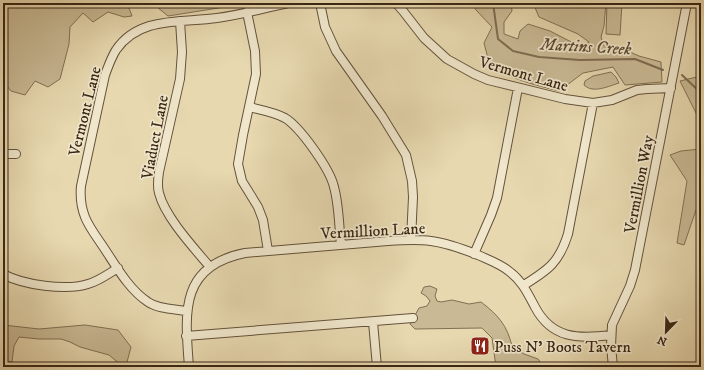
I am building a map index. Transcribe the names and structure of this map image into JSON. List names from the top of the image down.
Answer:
{
  "streets": {
    "street": [
      "Vermont Lane",
      "Viaduct Lane",
      "Vermillion Way",
      "Vermillion Lane"
    ]
  },
  "crossings": [
    ["Vermont Lane", "Viaduct Lane"],
    ["Vermont Lane", "Vermillion Way"],
    ["Vermont Lane", "Vermillion Lane"],
    ["Viaduct Lane", "Vermillion Lane"],
    ["Vermillion Way", "Vermillion Lane"]
  ],
  "water": ["Martins Creek"],
  "places": {
    "restaurant": ["Puss N' Boots Tavern"]
  },
  "north": "bottom left"
}
